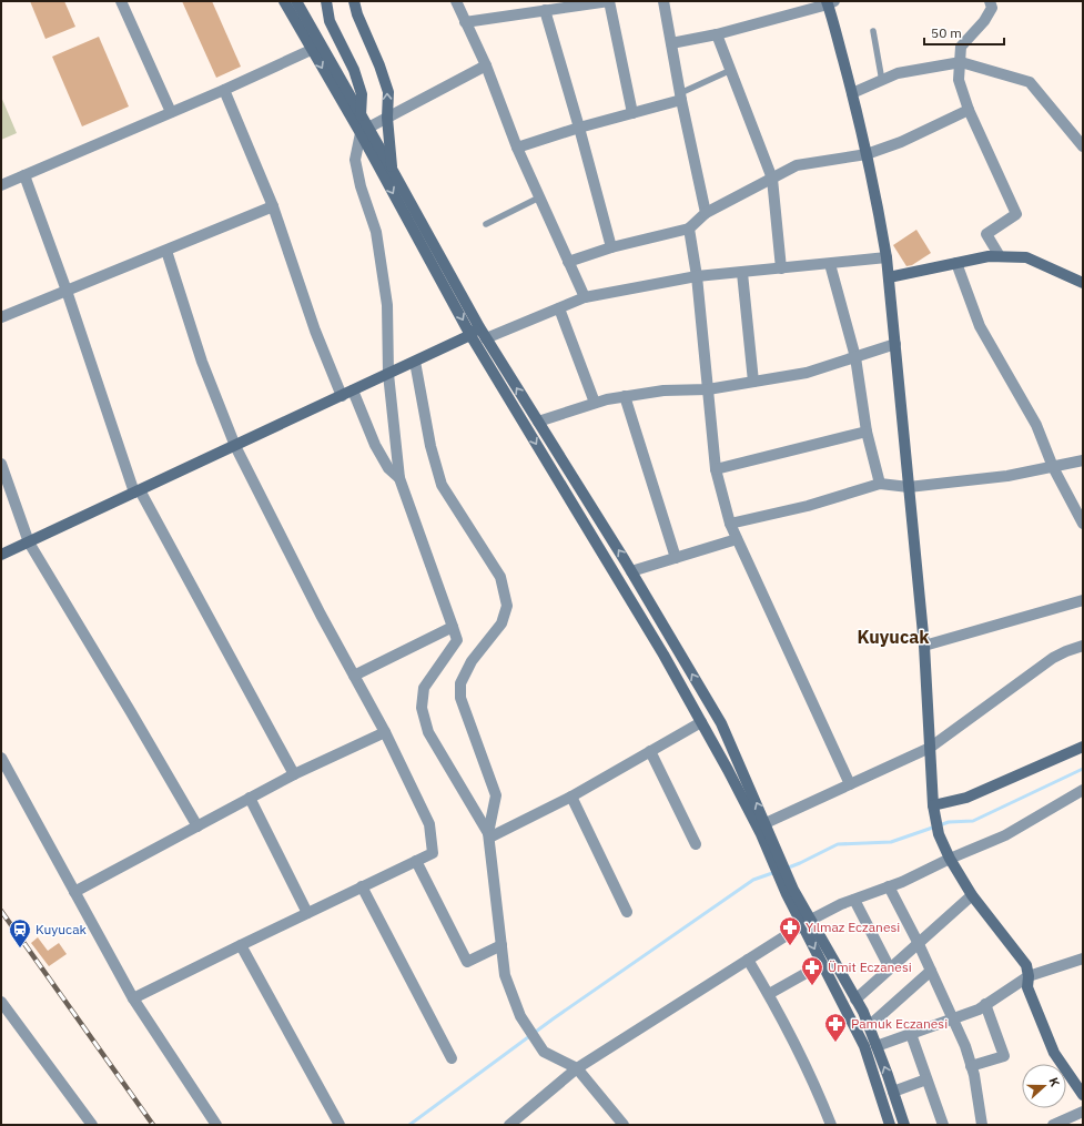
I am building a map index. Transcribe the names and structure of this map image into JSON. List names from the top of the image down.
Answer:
{
  "districts": ["Kuyucak"],
  "places": {
    "pharmacy": ["Yılmaz Eczanesi", "Ümit Eczanesi", "Pamuk Eczanesi"],
    "station": ["Kuyucak"]
  },
  "scale_bar": "50 m",
  "north": "right"
}
